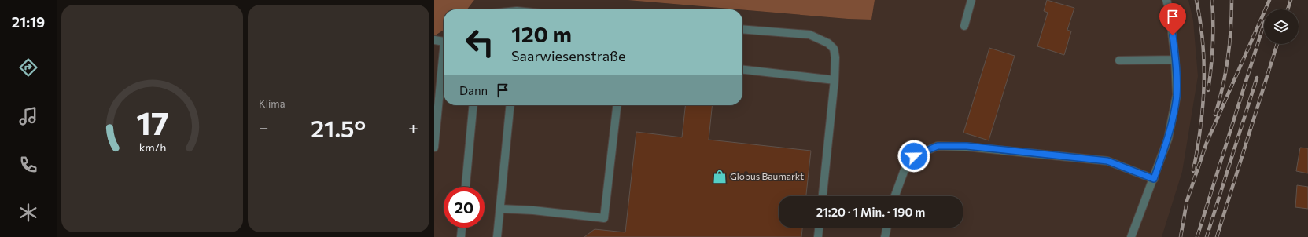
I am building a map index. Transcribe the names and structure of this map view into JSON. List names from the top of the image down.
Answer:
{
  "places": {
    "shop": ["Globus Baumarkt"]
  },
  "page": {
    "tabs": "21:19",
    "tile": "Klima",
    "turn": ["120 m", "Saarwiesenstraße"],
    "then": "Dann",
    "heat": ["−", "21.5°", "+"],
    "limit": "20",
    "trip": "21:20 · 1 Min. · 190 m",
    "gauge": ["17", "km/h"]
  }
}
